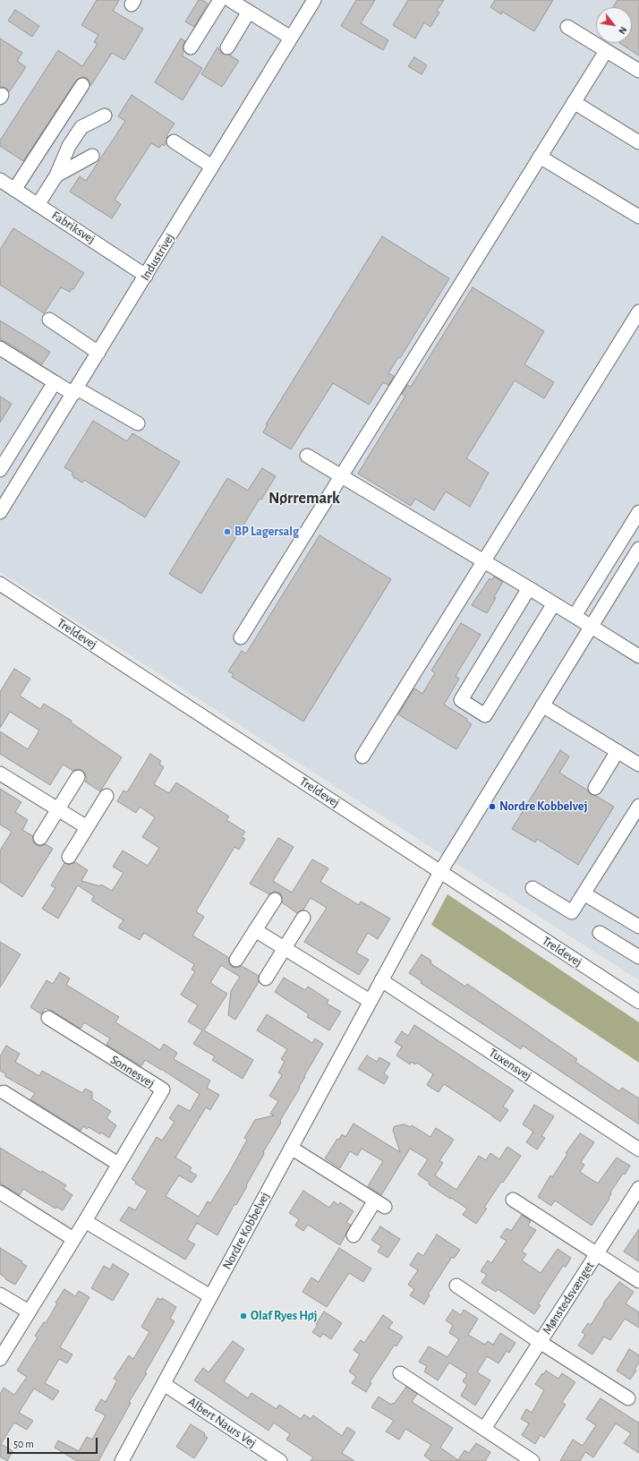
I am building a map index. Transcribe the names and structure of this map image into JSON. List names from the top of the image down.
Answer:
{
  "streets": {
    "street": [
      "Fabriksvej",
      "Industrivej",
      "Treldevej",
      "Tuxensvej",
      "Sonnesvej",
      "Nordre Kobbelvej",
      "Mønstedsvænget",
      "Albert Naurs Vej"
    ]
  },
  "crossings": [
    ["Fabriksvej", "Industrivej"],
    ["Treldevej", "Nordre Kobbelvej"],
    ["Tuxensvej", "Nordre Kobbelvej"],
    ["Nordre Kobbelvej", "Albert Naurs Vej"]
  ],
  "districts": ["Nørremark"],
  "places": ["BP Lagersalg", "Nordre Kobbelvej", "Olaf Ryes Høj"],
  "scale_bar": "50 m",
  "north": "bottom right"
}
